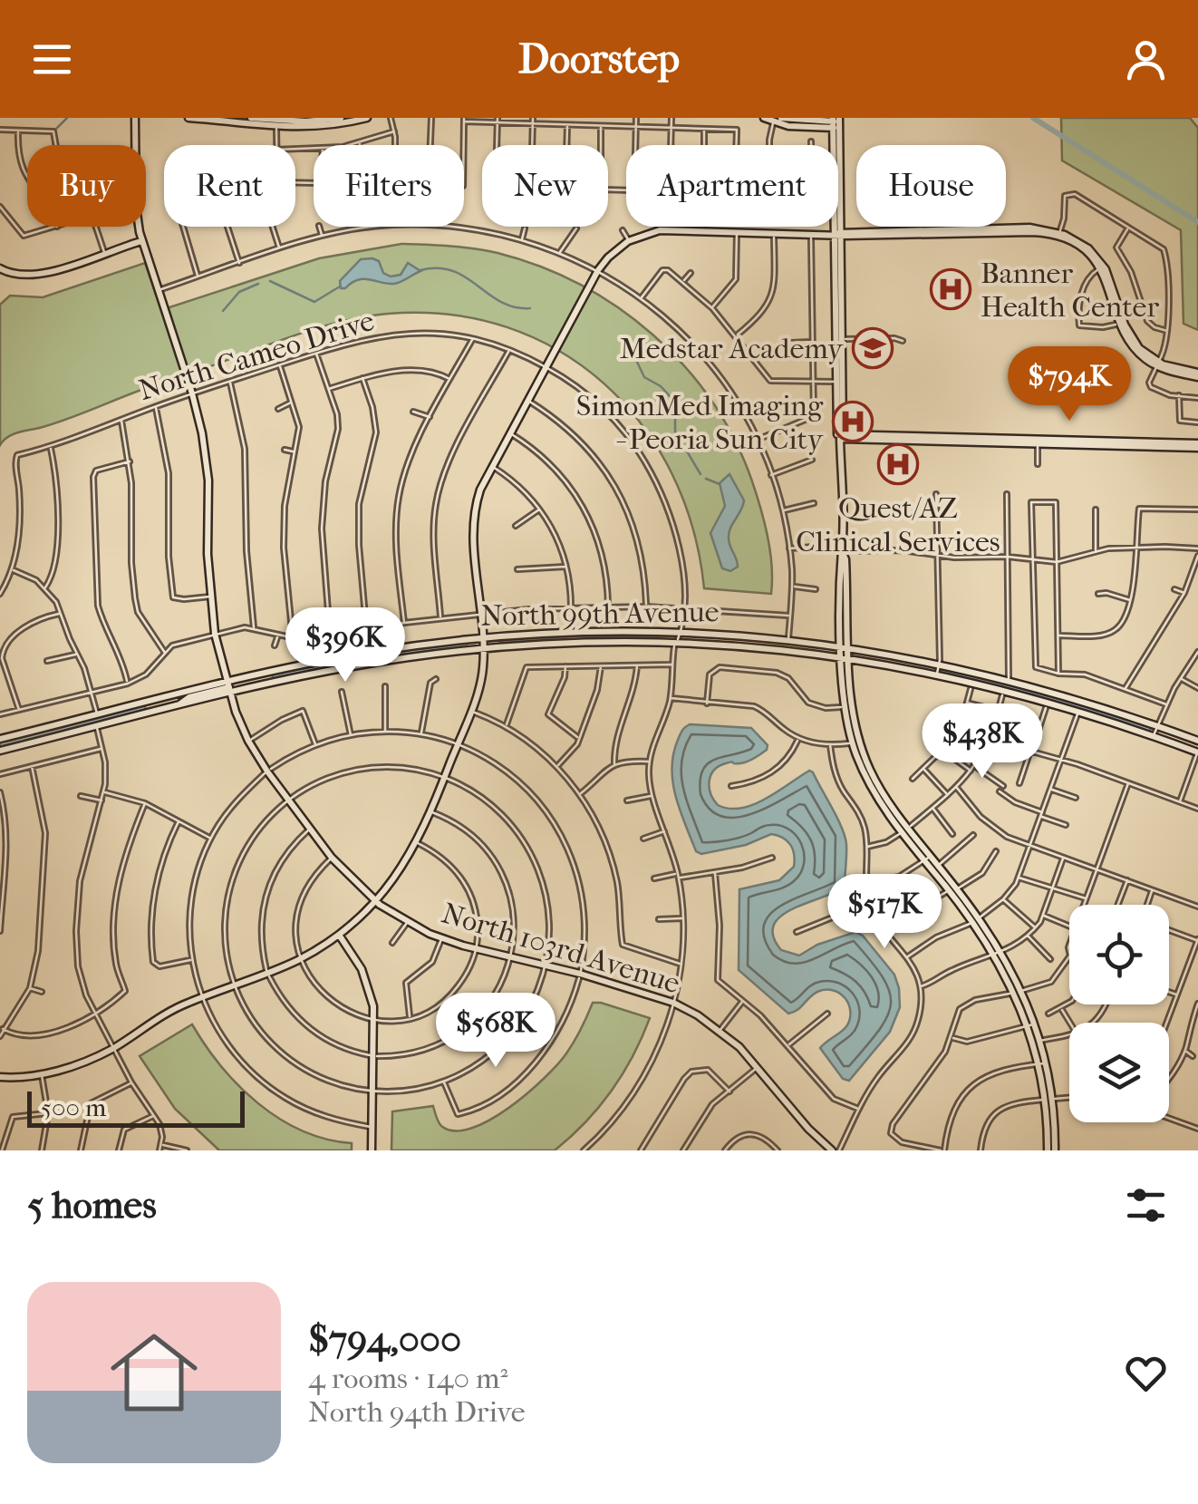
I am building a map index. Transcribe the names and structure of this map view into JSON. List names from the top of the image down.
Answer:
{
  "streets": {
    "street": ["North Cameo Drive", "North 99th Avenue", "North 103rd Avenue"]
  },
  "crossings": [
    ["North Cameo Drive", "North 99th Avenue"],
    ["North Cameo Drive", "North 103rd Avenue"],
    ["North 99th Avenue", "North 103rd Avenue"]
  ],
  "places": {
    "hospital": ["Banner Health Center", "SimonMed Imaging - Peoria Sun City", "Quest/AZ Clinical Services"],
    "school or university": ["Medstar Academy"]
  },
  "scale_bar": "500 m",
  "page": {
    "header": "Doorstep",
    "chip": [
      "Buy",
      "Rent",
      "Filters",
      "New",
      "Apartment",
      "House"
    ],
    "price": [
      "$794K",
      "$396K",
      "$438K",
      "$517K",
      "$568K"
    ],
    "scale": "500 m",
    "heading": "5 homes",
    "list": [
      {
        "name": "$794,000",
        "note": "4 rooms · 140 m² · North 94th Drive"
      }
    ]
  }
}
